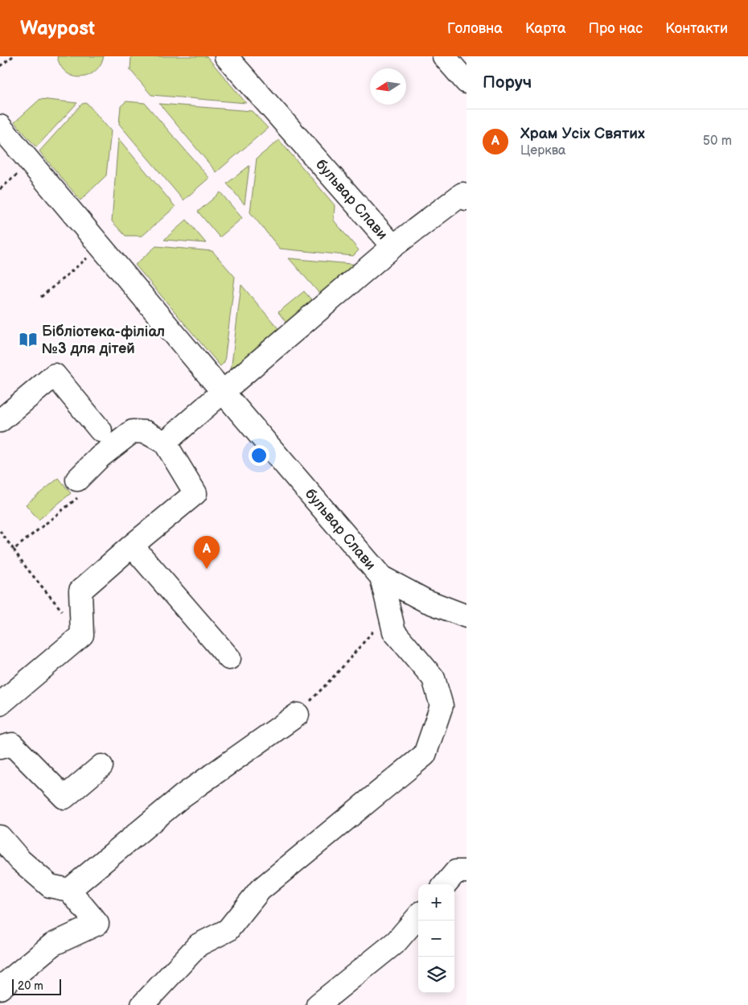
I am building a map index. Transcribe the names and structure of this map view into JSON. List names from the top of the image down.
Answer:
{
  "streets": {
    "street": ["бульвар Слави"]
  },
  "places": {
    "library": ["Бібліотека-філіал №3 для дітей"]
  },
  "scale_bar": "20 m",
  "north": "left",
  "page": {
    "header": "Waypost",
    "nav": [
      "Головна",
      "Карта",
      "Про нас",
      "Контакти"
    ],
    "heading": "Поруч",
    "list": [
      {
        "mark": "A",
        "name": "Храм Усіх Святих",
        "note": "Церква",
        "value": "50 m"
      }
    ],
    "pins": "A",
    "map_buttons": ["+", "−"],
    "scale": "20 m"
  }
}
